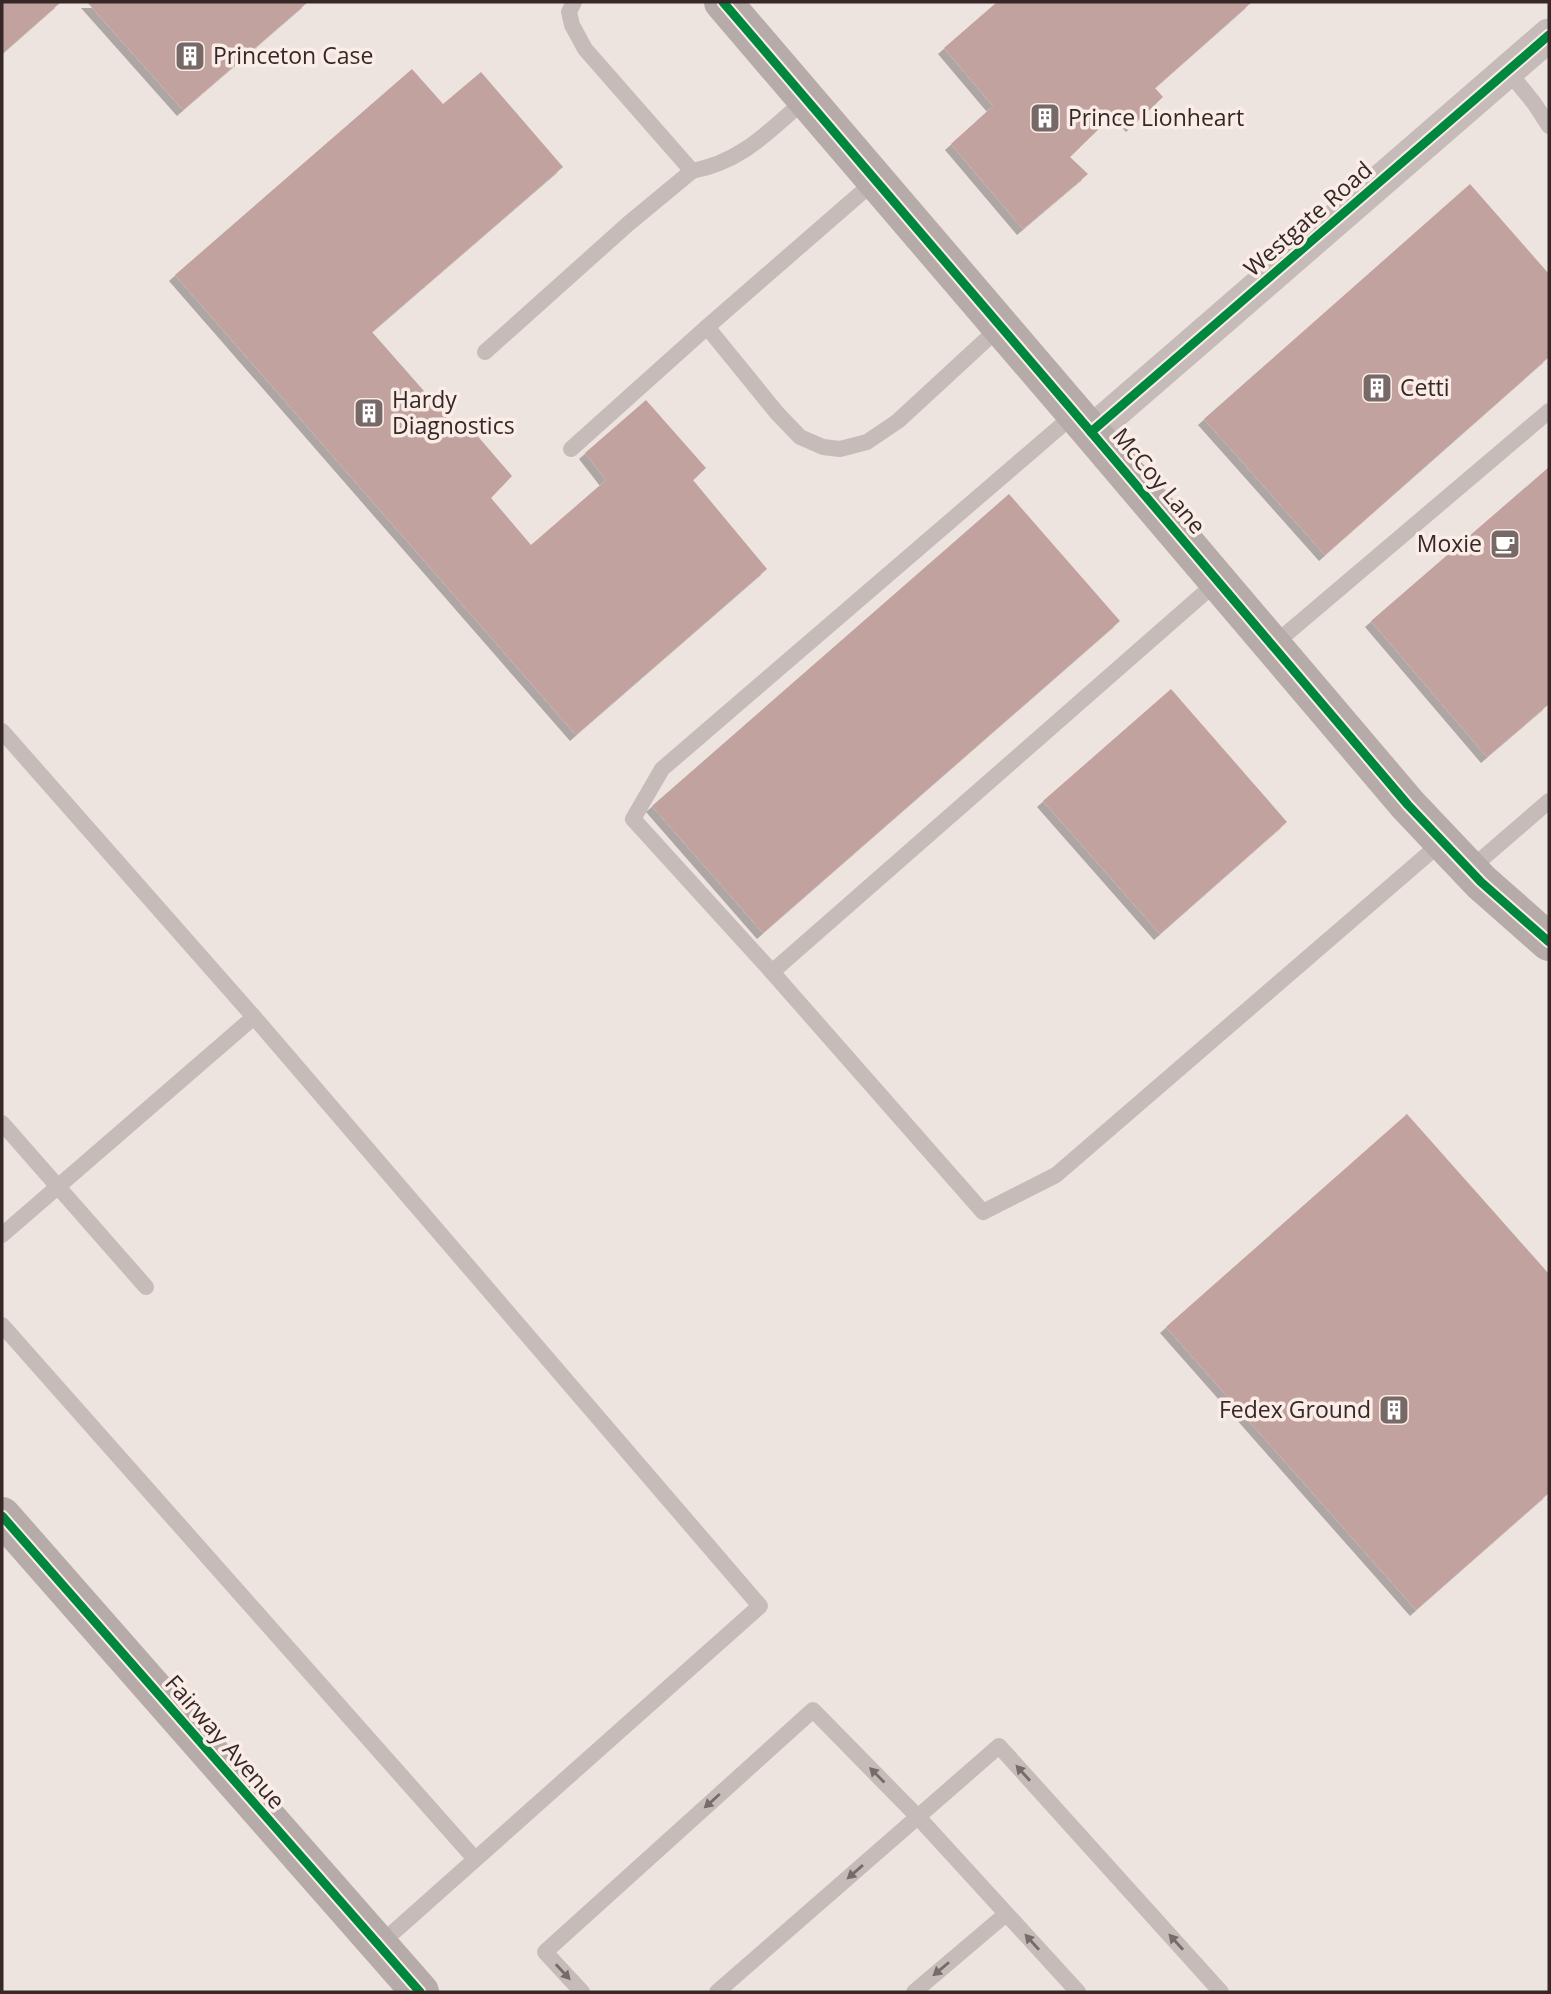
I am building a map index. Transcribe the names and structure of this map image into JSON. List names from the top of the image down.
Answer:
{
  "streets": {
    "street": ["Westgate Road", "McCoy Lane", "Fairway Avenue"]
  },
  "crossings": [
    ["Westgate Road", "McCoy Lane"]
  ],
  "places": {
    "building": [
      "Princeton Case",
      "Prince Lionheart",
      "Cetti",
      "Hardy Diagnostics",
      "Fedex Ground"
    ],
    "cafe": ["Moxie"]
  }
}
